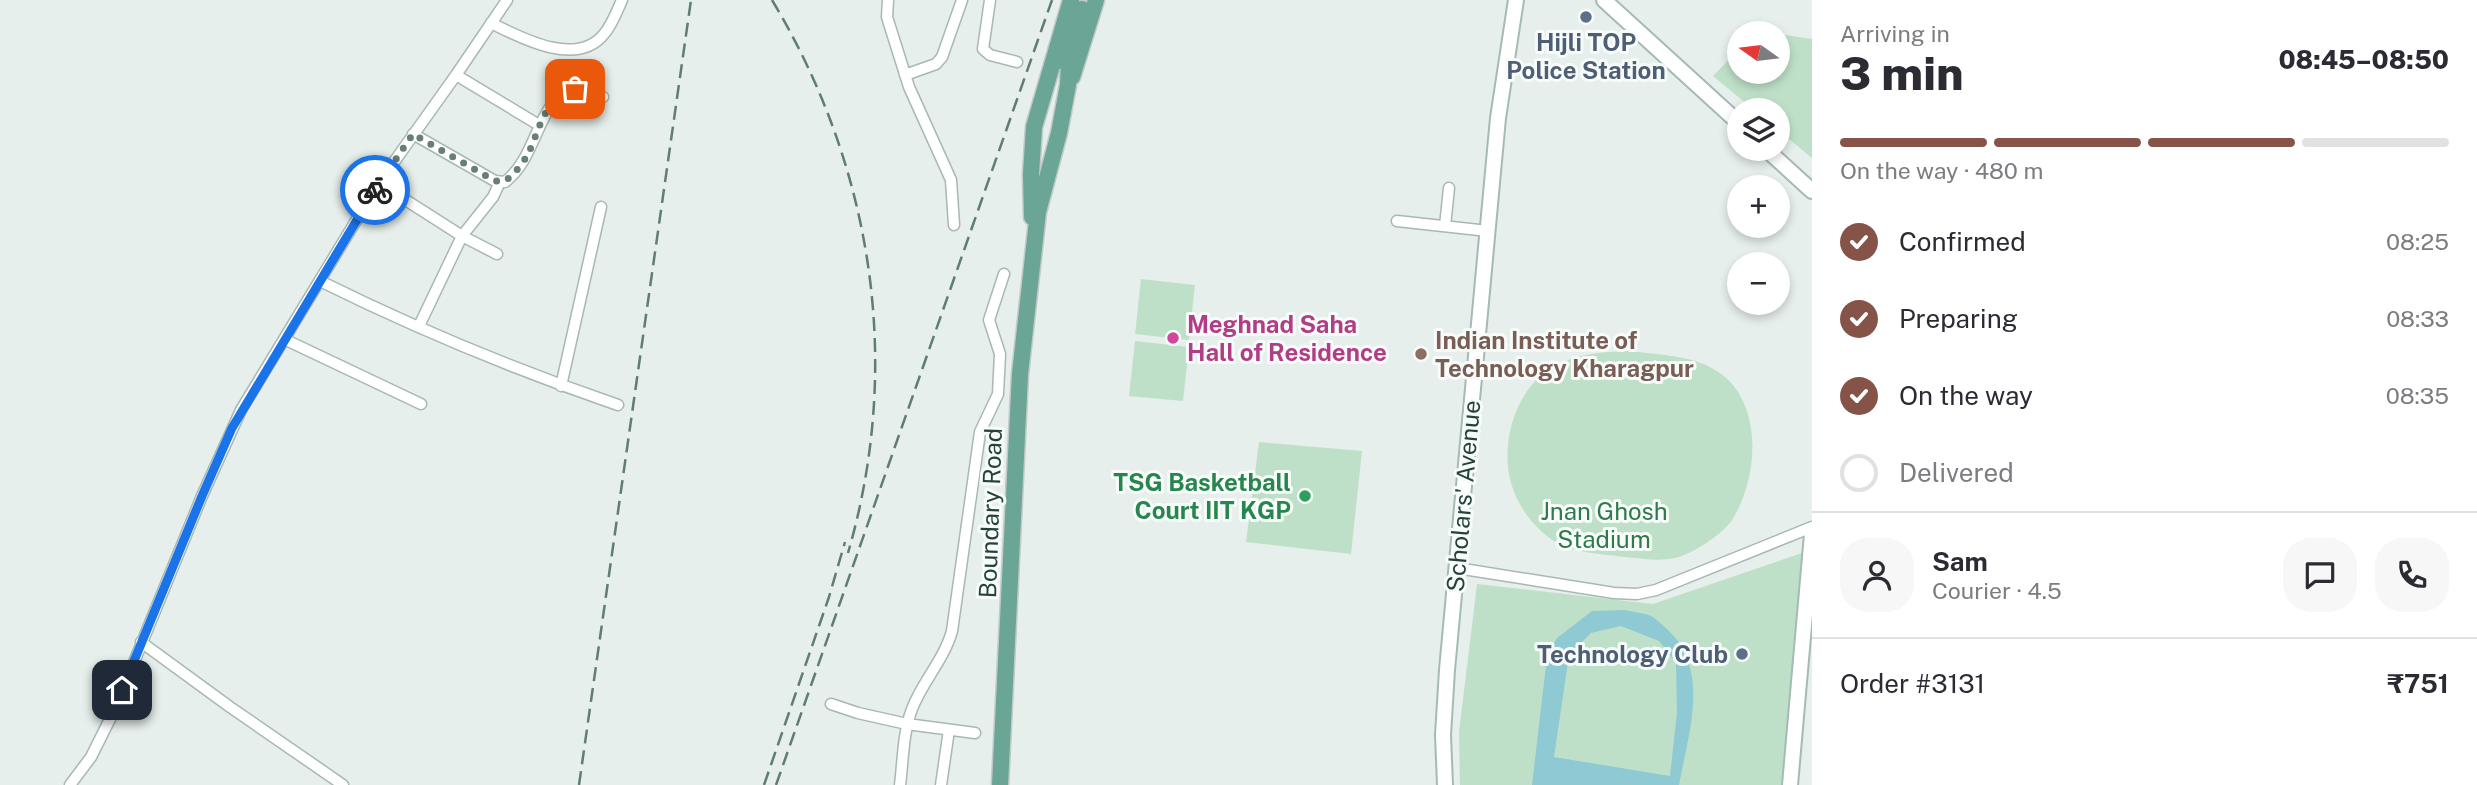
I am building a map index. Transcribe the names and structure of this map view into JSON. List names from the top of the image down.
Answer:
{
  "streets": {
    "main road": ["Boundary Road"],
    "street": ["Scholars' Avenue"]
  },
  "parks": ["Jnan Ghosh Stadium"],
  "places": [
    "Hijli TOP Police Station",
    "Meghnad Saha Hall of Residence",
    "Indian Institute of Technology Kharagpur",
    "TSG Basketball Court IIT KGP",
    "Technology Club"
  ],
  "north": "left",
  "page": {
    "heading": ["3 min", "Arriving in", "08:45–08:50"],
    "panel": [
      "Sam",
      "Courier · 4.5",
      "Order #3131",
      "₹751"
    ],
    "map_buttons": ["+", "−"],
    "bar": "On the way · 480 m",
    "list": [
      ["Confirmed", "08:25"],
      ["Preparing", "08:33"],
      ["On the way", "08:35"],
      "Delivered"
    ]
  }
}
